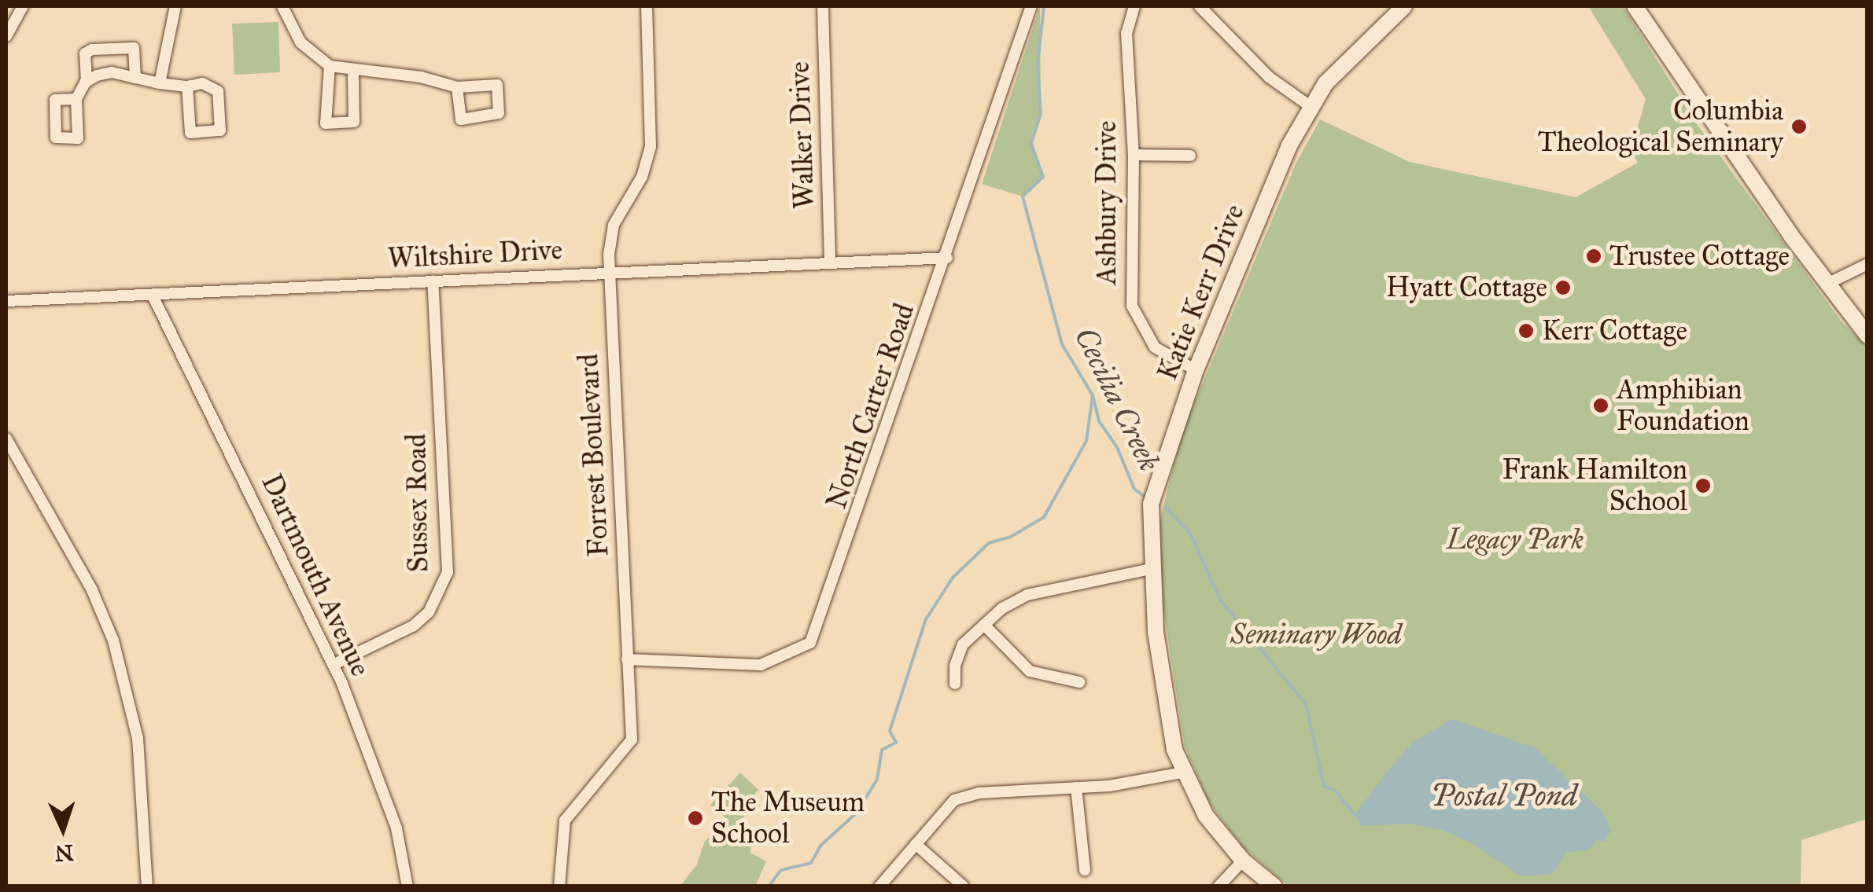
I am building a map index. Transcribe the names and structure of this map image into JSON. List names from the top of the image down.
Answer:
{
  "streets": {
    "street": [
      "Walker Drive",
      "Ashbury Drive",
      "Wiltshire Drive",
      "Katie Kerr Drive",
      "North Carter Road",
      "Forrest Boulevard",
      "Sussex Road",
      "Dartmouth Avenue"
    ]
  },
  "crossings": [
    ["Walker Drive", "Wiltshire Drive"],
    ["Ashbury Drive", "Katie Kerr Drive"],
    ["Wiltshire Drive", "North Carter Road"],
    ["Wiltshire Drive", "Forrest Boulevard"],
    ["Wiltshire Drive", "Sussex Road"],
    ["Wiltshire Drive", "Dartmouth Avenue"],
    ["North Carter Road", "Forrest Boulevard"],
    ["Sussex Road", "Dartmouth Avenue"]
  ],
  "water": ["Cecilia Creek", "Postal Pond"],
  "parks": ["Legacy Park", "Seminary Wood"],
  "places": [
    "Columbia Theological Seminary",
    "Trustee Cottage",
    "Hyatt Cottage",
    "Kerr Cottage",
    "Amphibian Foundation",
    "Frank Hamilton School",
    "The Museum School"
  ],
  "north": "bottom"
}
